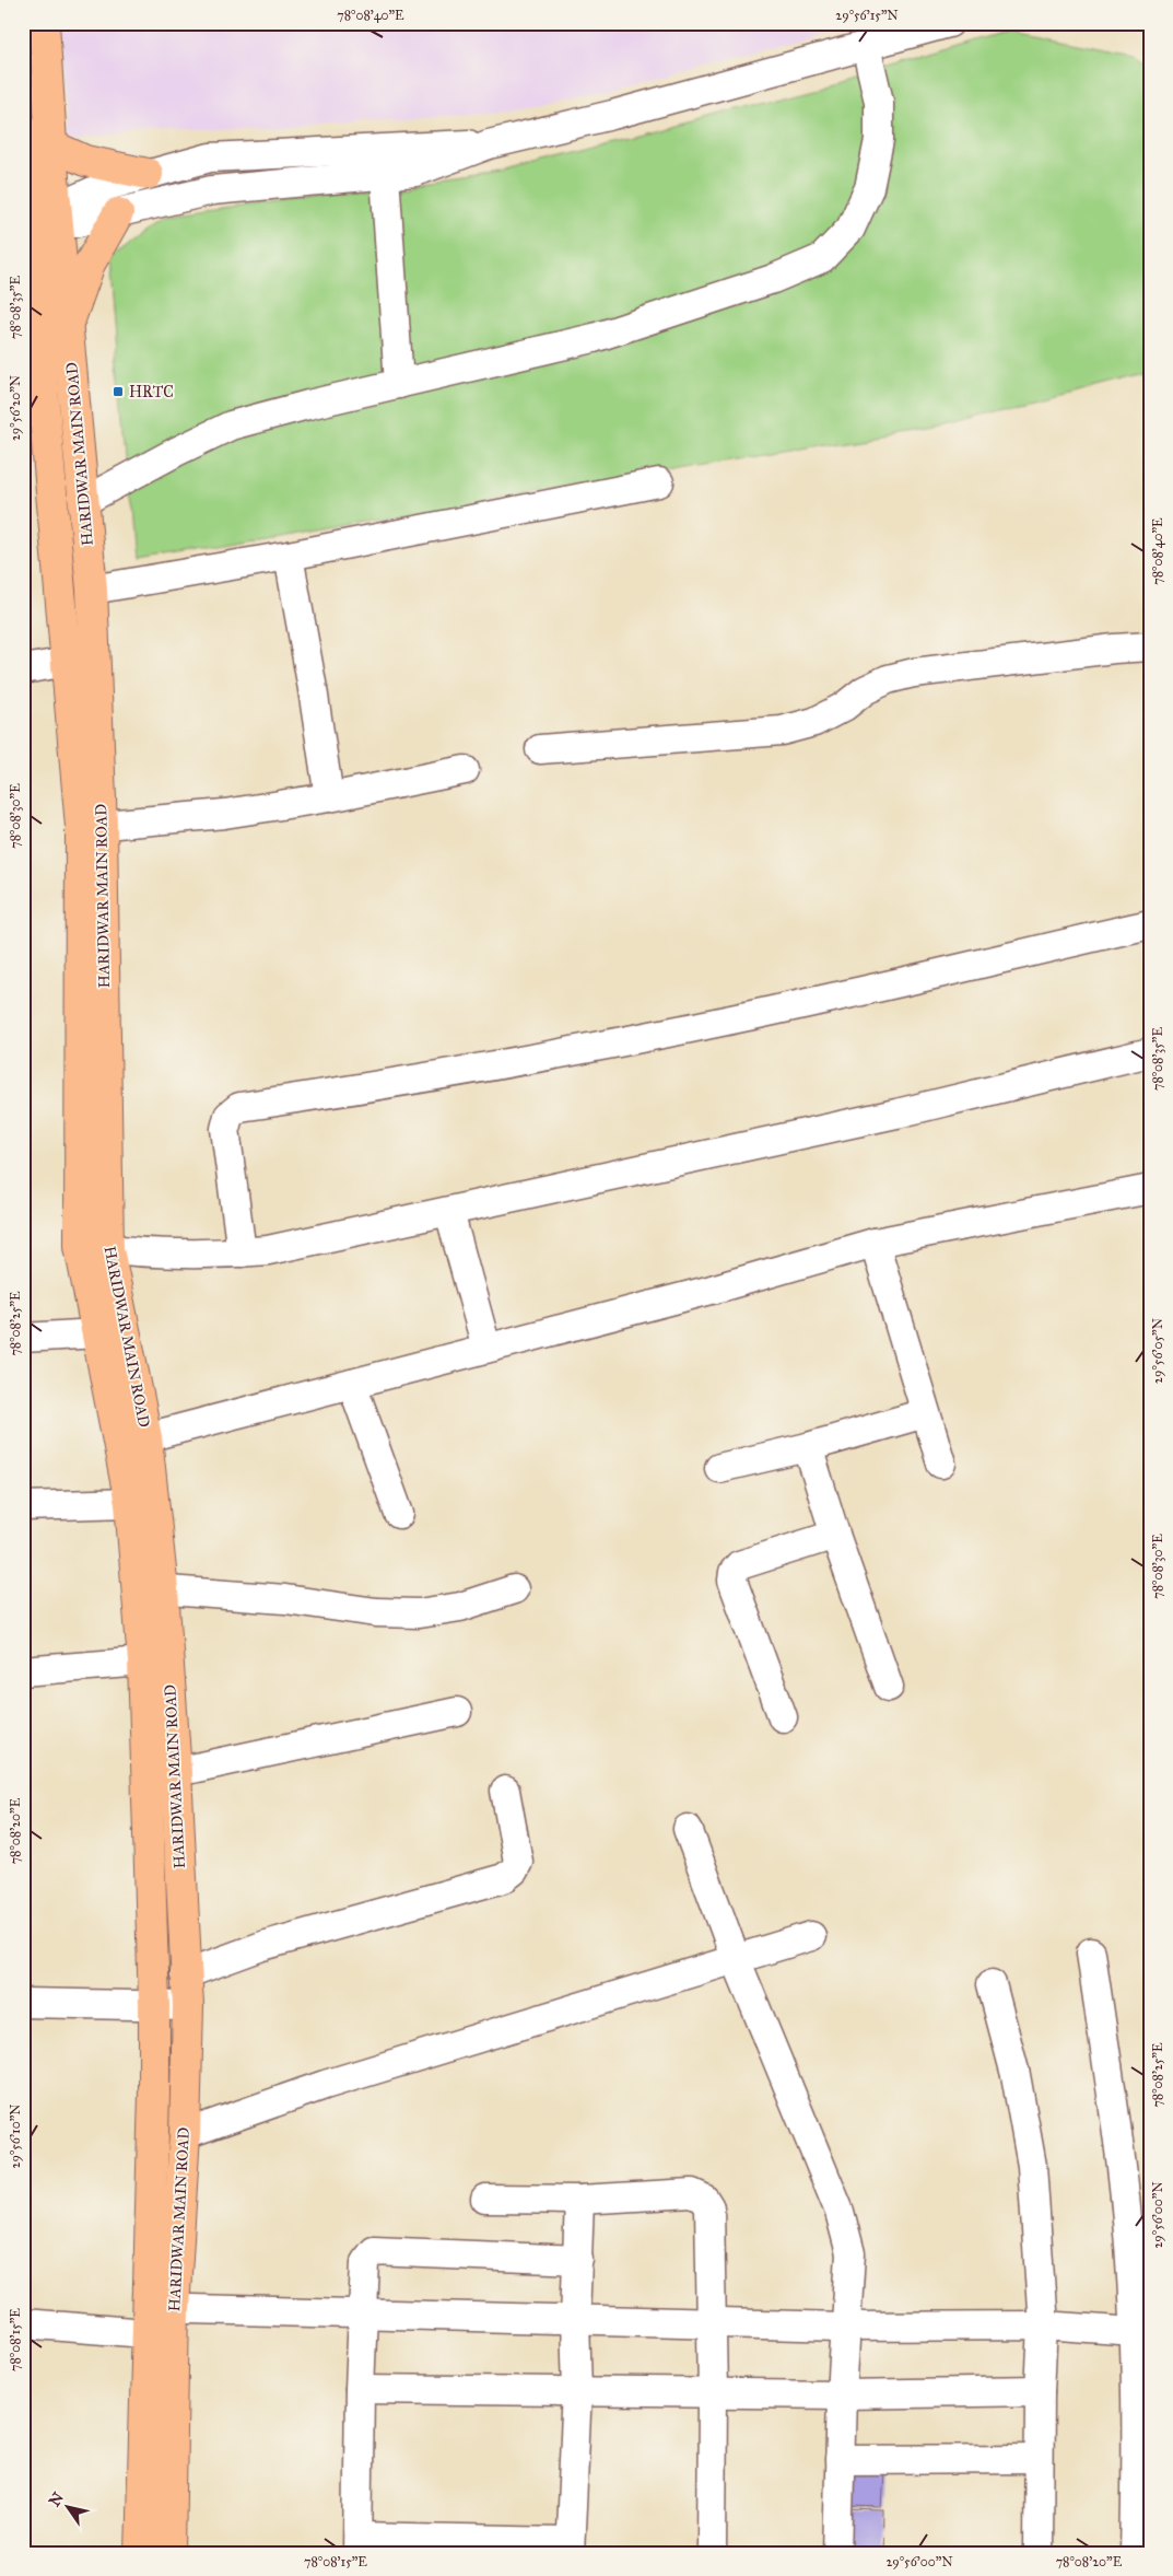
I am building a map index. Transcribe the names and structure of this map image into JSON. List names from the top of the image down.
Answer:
{
  "streets": {
    "main road": ["HARIDWAR MAIN ROAD"]
  },
  "places": {
    "transit": ["HRTC"]
  },
  "north": "top left",
  "coordinates": [
    "78°08'40\"E",
    "29°56'15\"N",
    "78°08'35\"E",
    "29°56'20\"N",
    "78°08'30\"E",
    "78°08'25\"E",
    "29°56'05\"N",
    "78°08'20\"E",
    "29°56'10\"N",
    "29°56'00\"N",
    "78°08'15\"E"
  ]
}
